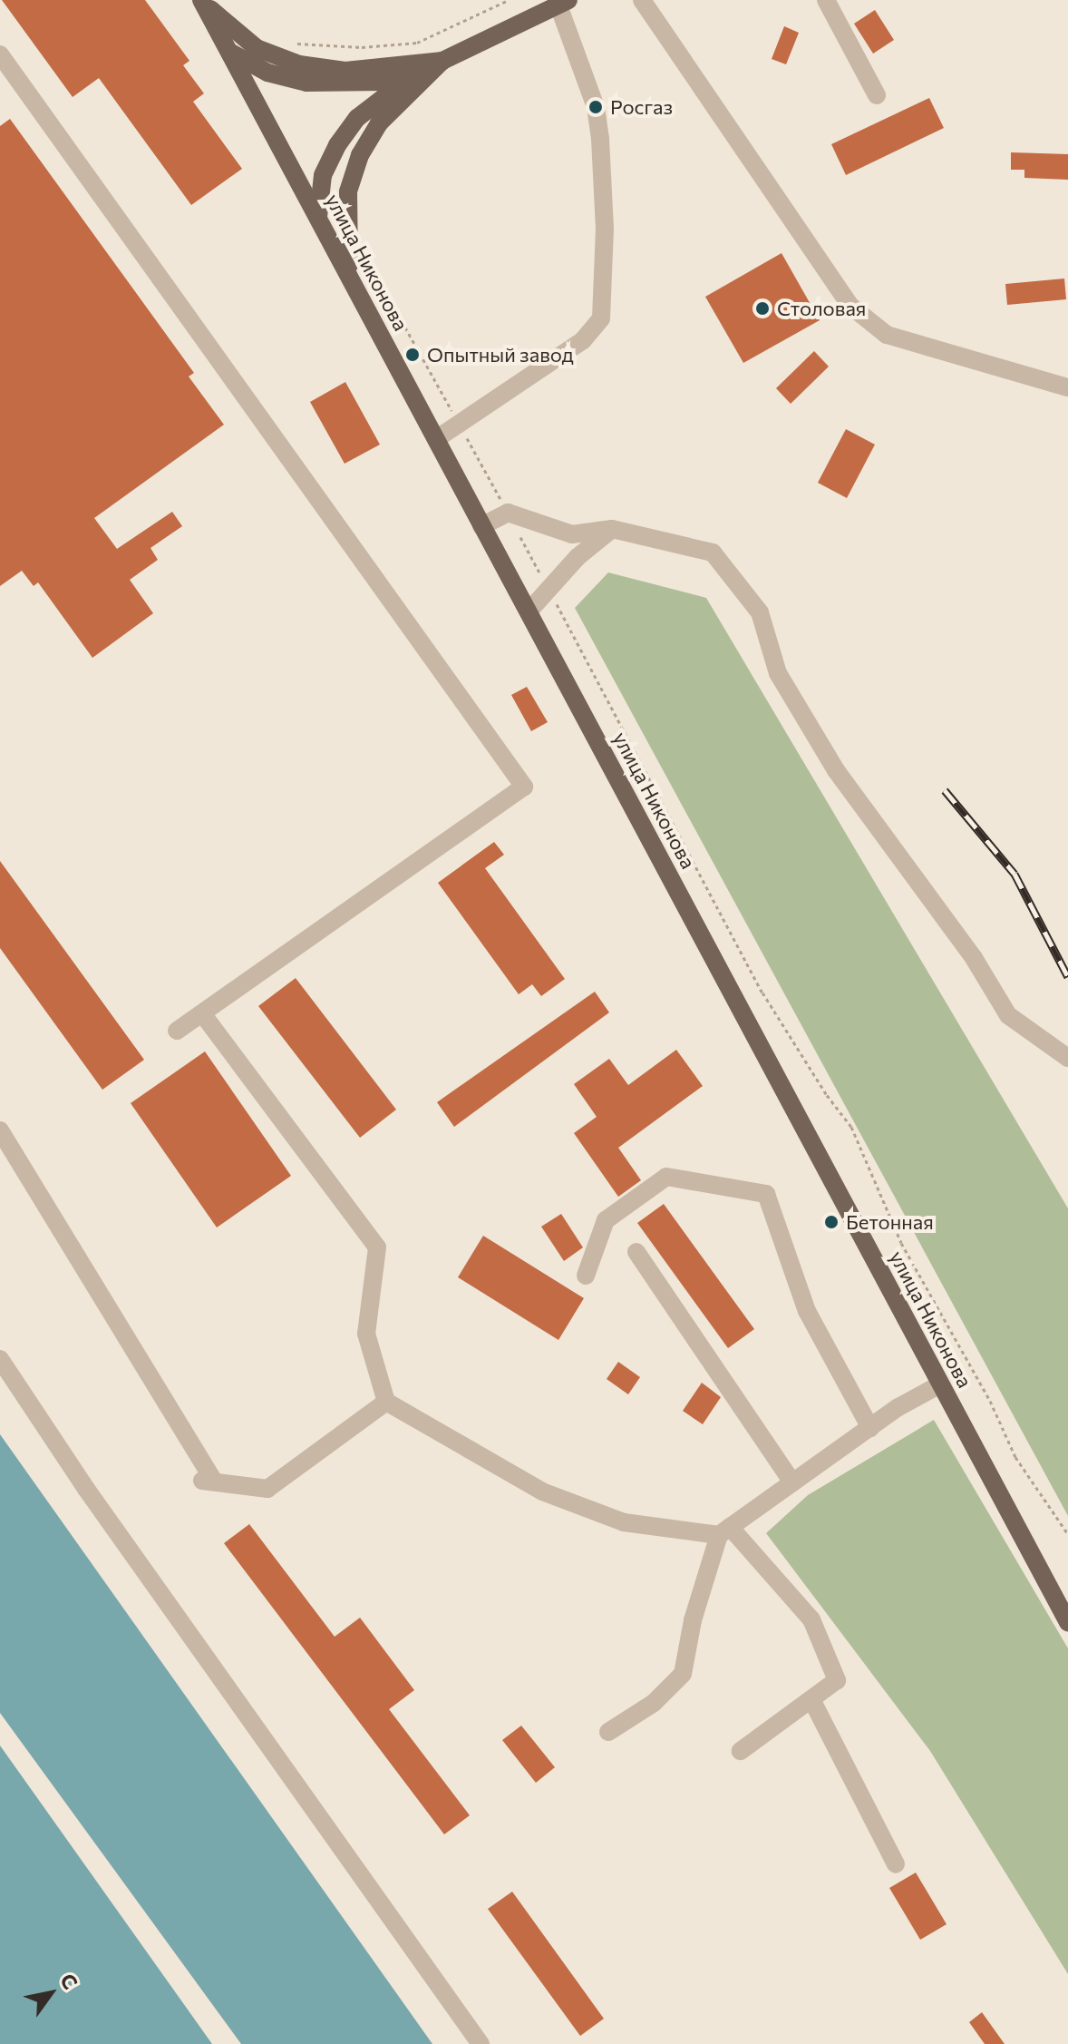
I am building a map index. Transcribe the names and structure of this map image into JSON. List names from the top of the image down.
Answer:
{
  "streets": {
    "main road": ["улица Никонова"]
  },
  "places": [
    "Росгаз",
    "Столовая",
    "Опытный завод",
    "Бетонная"
  ],
  "north": "top right"
}
